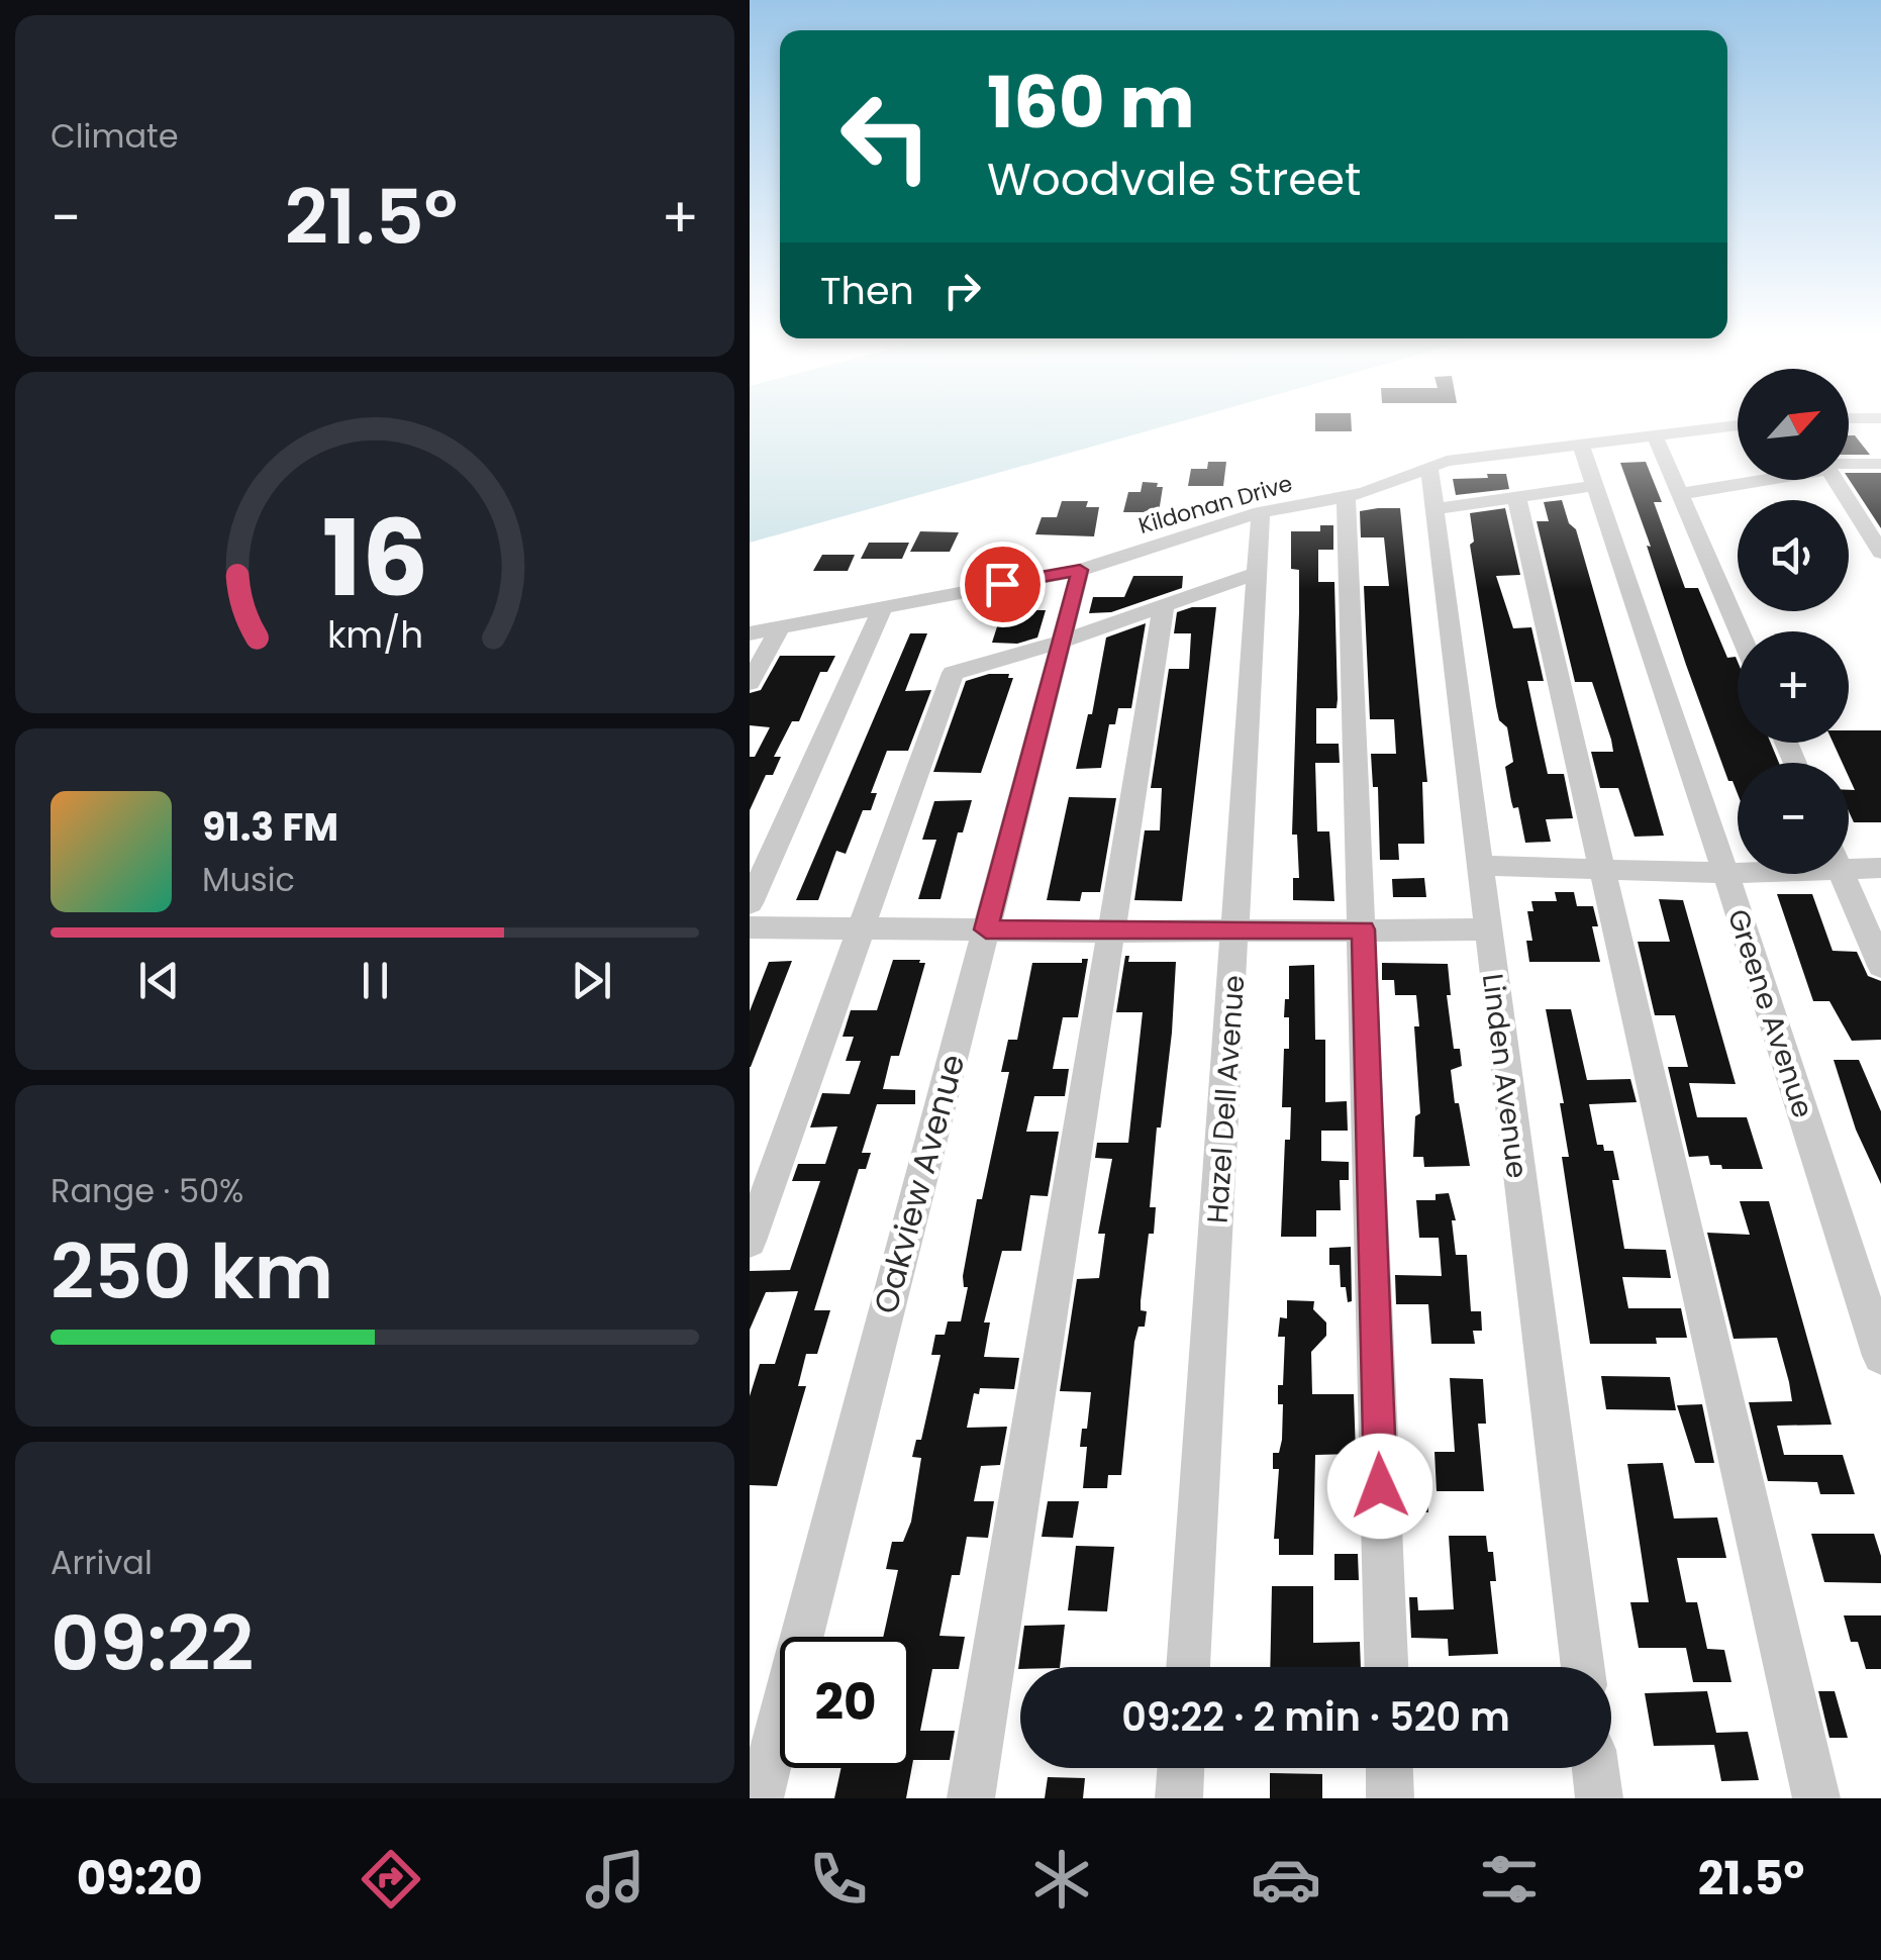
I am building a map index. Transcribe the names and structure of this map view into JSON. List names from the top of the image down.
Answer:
{
  "streets": {
    "street": [
      "Kildonan Drive",
      "Greene Avenue",
      "Linden Avenue",
      "Hazel Dell Avenue",
      "Oakview Avenue"
    ]
  },
  "crossings": [
    ["Kildonan Drive", "Greene Avenue"],
    ["Kildonan Drive", "Linden Avenue"],
    ["Kildonan Drive", "Hazel Dell Avenue"],
    ["Kildonan Drive", "Oakview Avenue"]
  ],
  "north": "top right",
  "page": {
    "tile": [
      "Climate",
      ["Range · 50%", "250 km"],
      ["Arrival", "09:22"]
    ],
    "turn": ["160 m", "Woodvale Street"],
    "heat": ["−", "21.5°", "+"],
    "then": "Then",
    "map_buttons": ["+", "−"],
    "song": ["91.3 FM", "Music"],
    "limit": "20",
    "trip": "09:22 · 2 min · 520 m",
    "tabs": ["09:20", "21.5°"],
    "gauge": ["16", "km/h"]
  }
}
